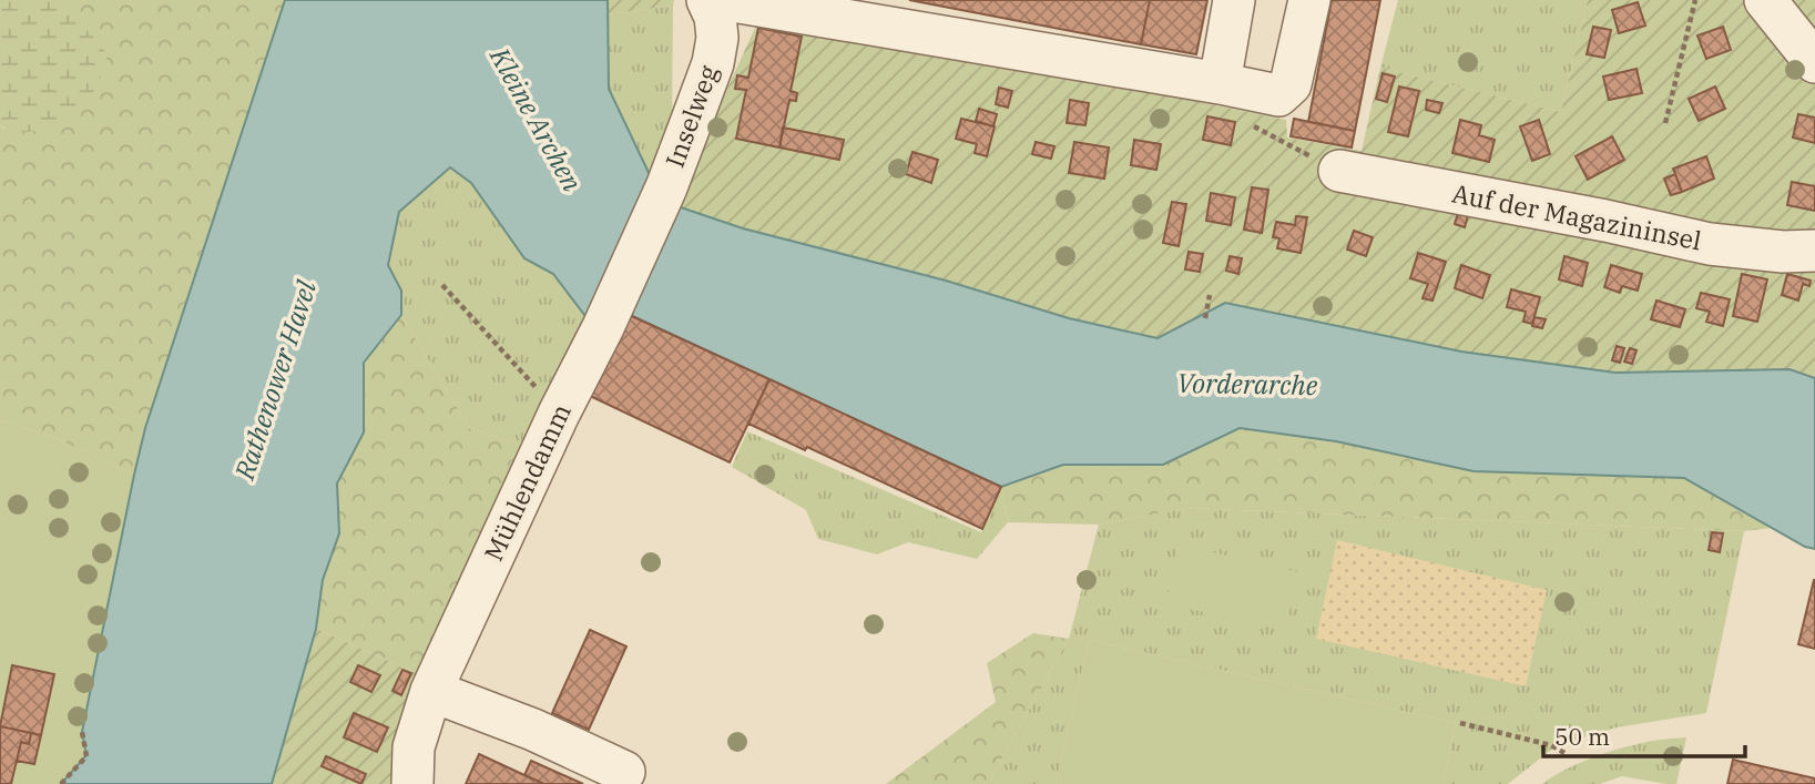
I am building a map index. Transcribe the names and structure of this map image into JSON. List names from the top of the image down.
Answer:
{
  "streets": {
    "street": ["Inselweg", "Auf der Magazininsel", "Mühlendamm"]
  },
  "crossings": [
    ["Inselweg", "Mühlendamm"]
  ],
  "water": ["Kleine Archen", "Rathenower Havel", "Vorderarche"],
  "scale_bar": "50 m"
}
